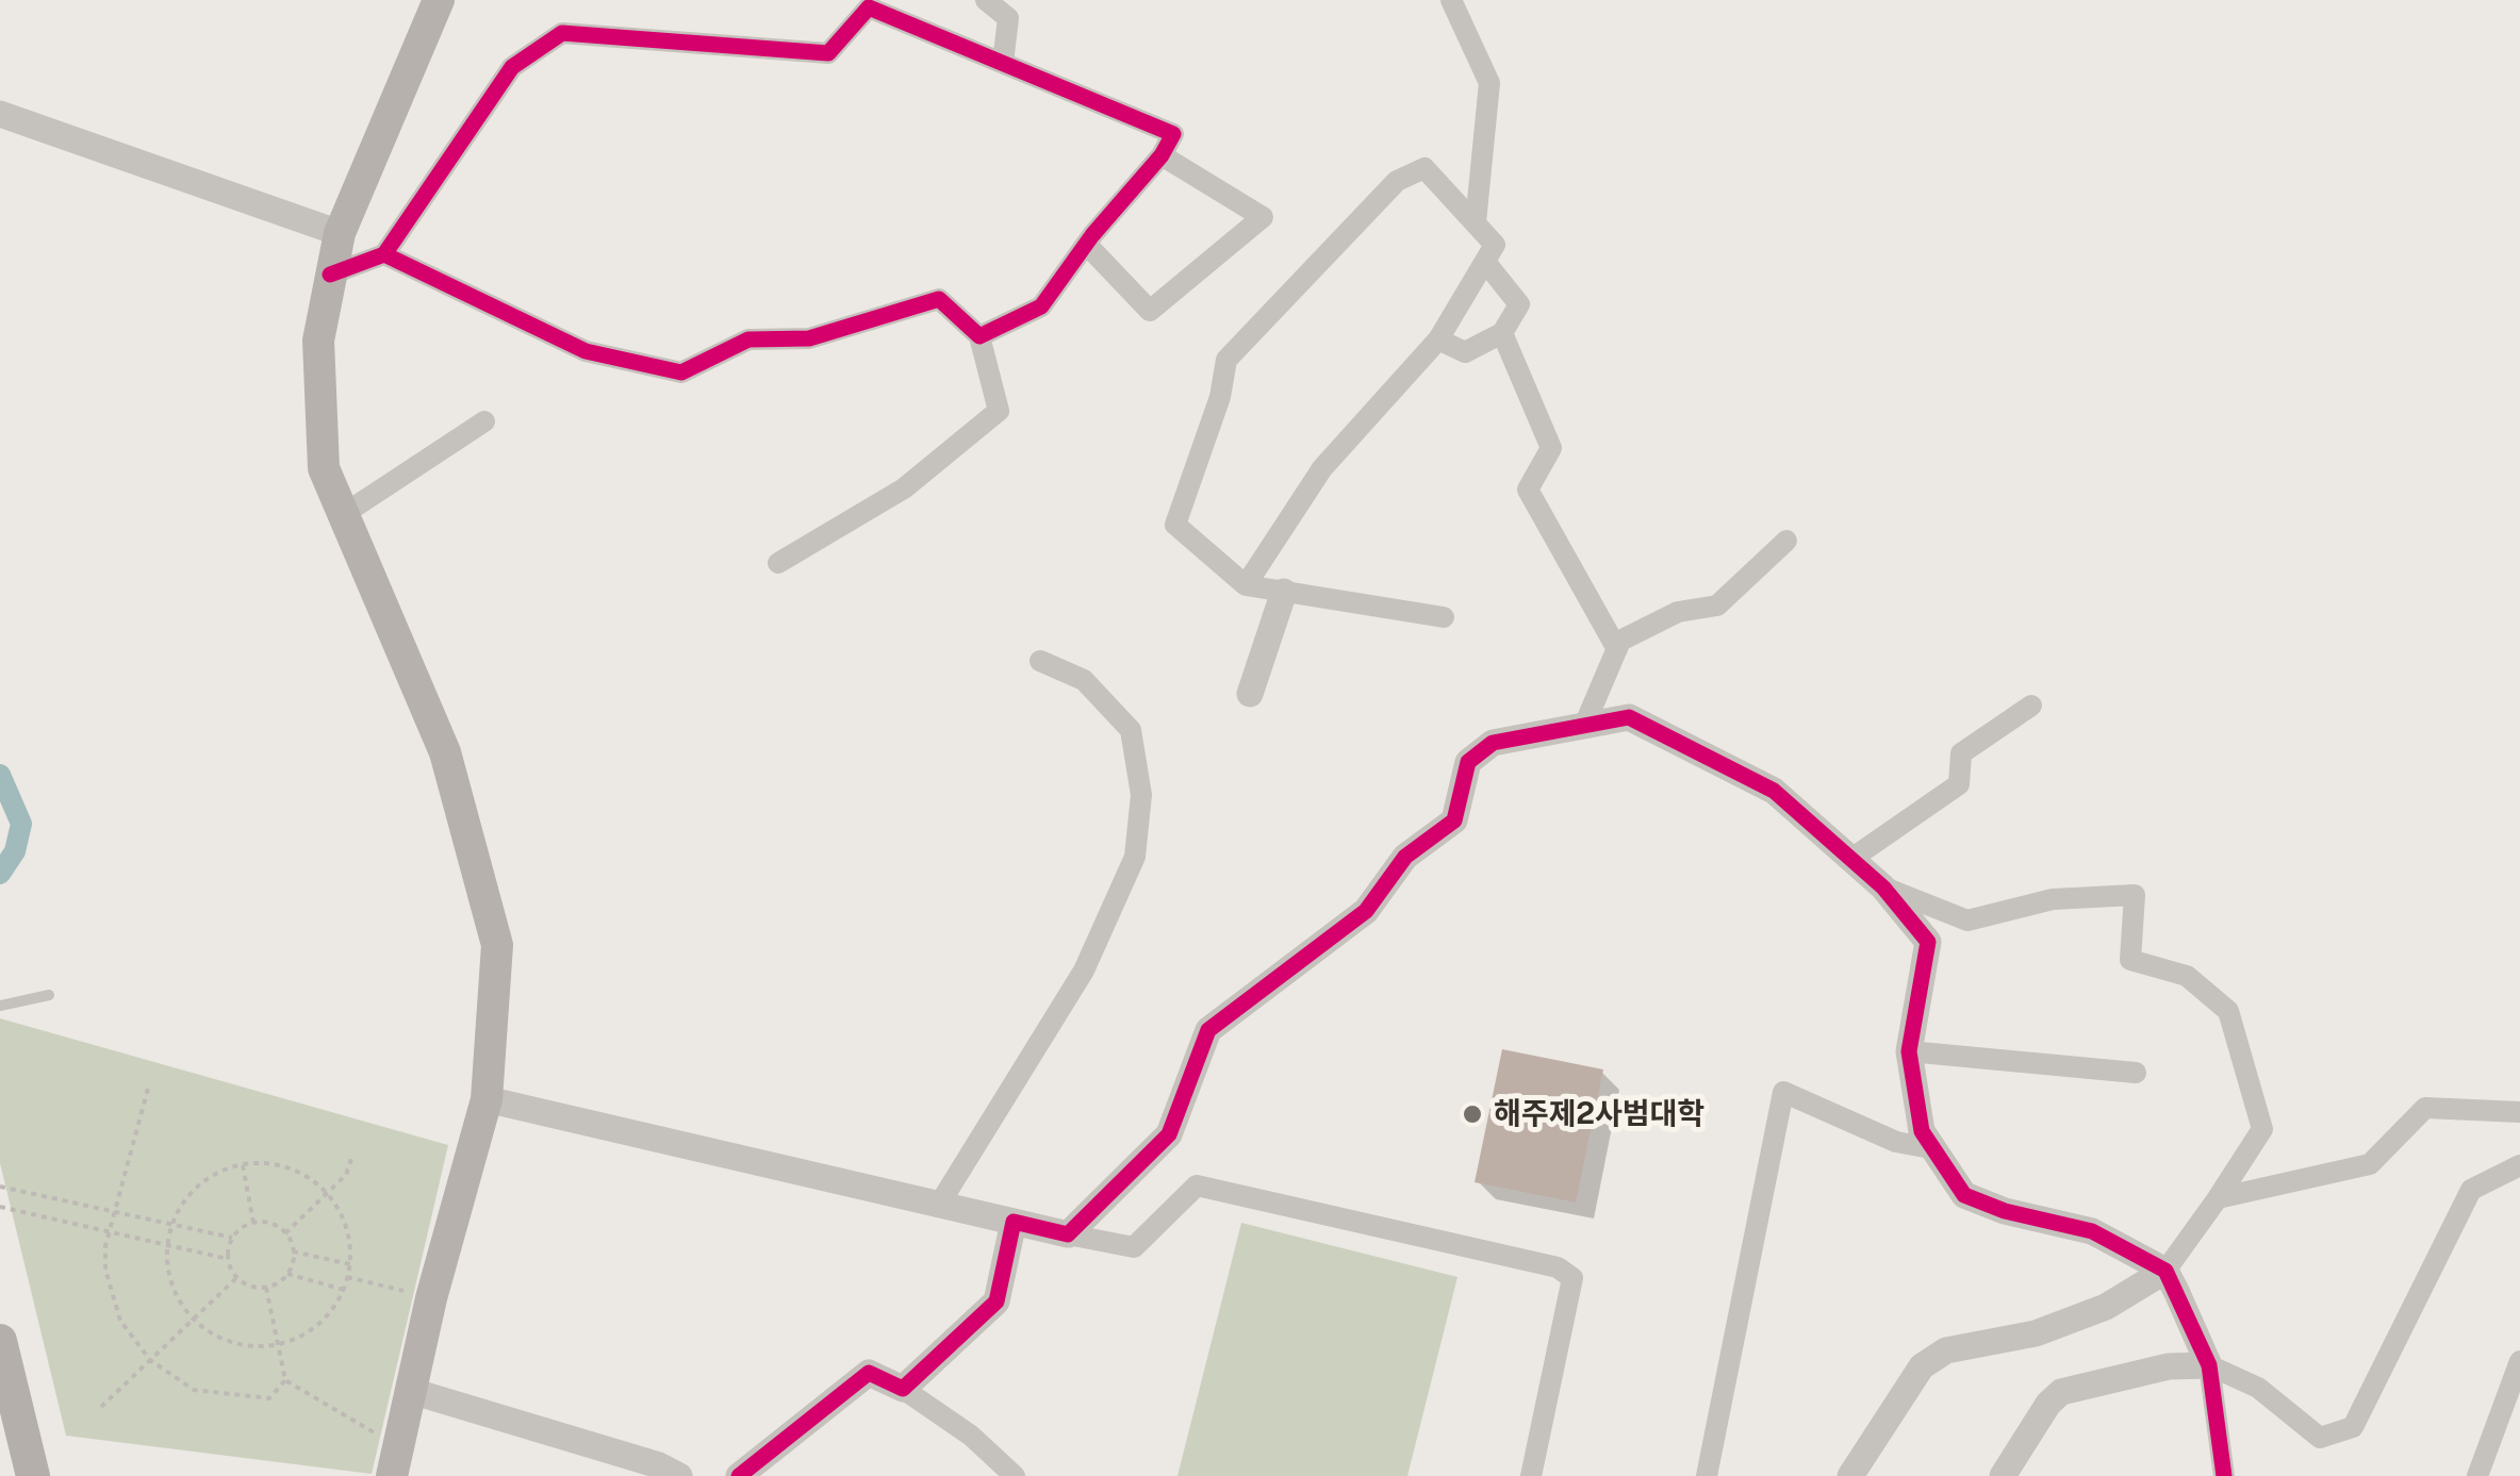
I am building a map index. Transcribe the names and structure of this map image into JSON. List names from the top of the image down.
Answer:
{
  "places": ["해주제2사범대학"]
}
